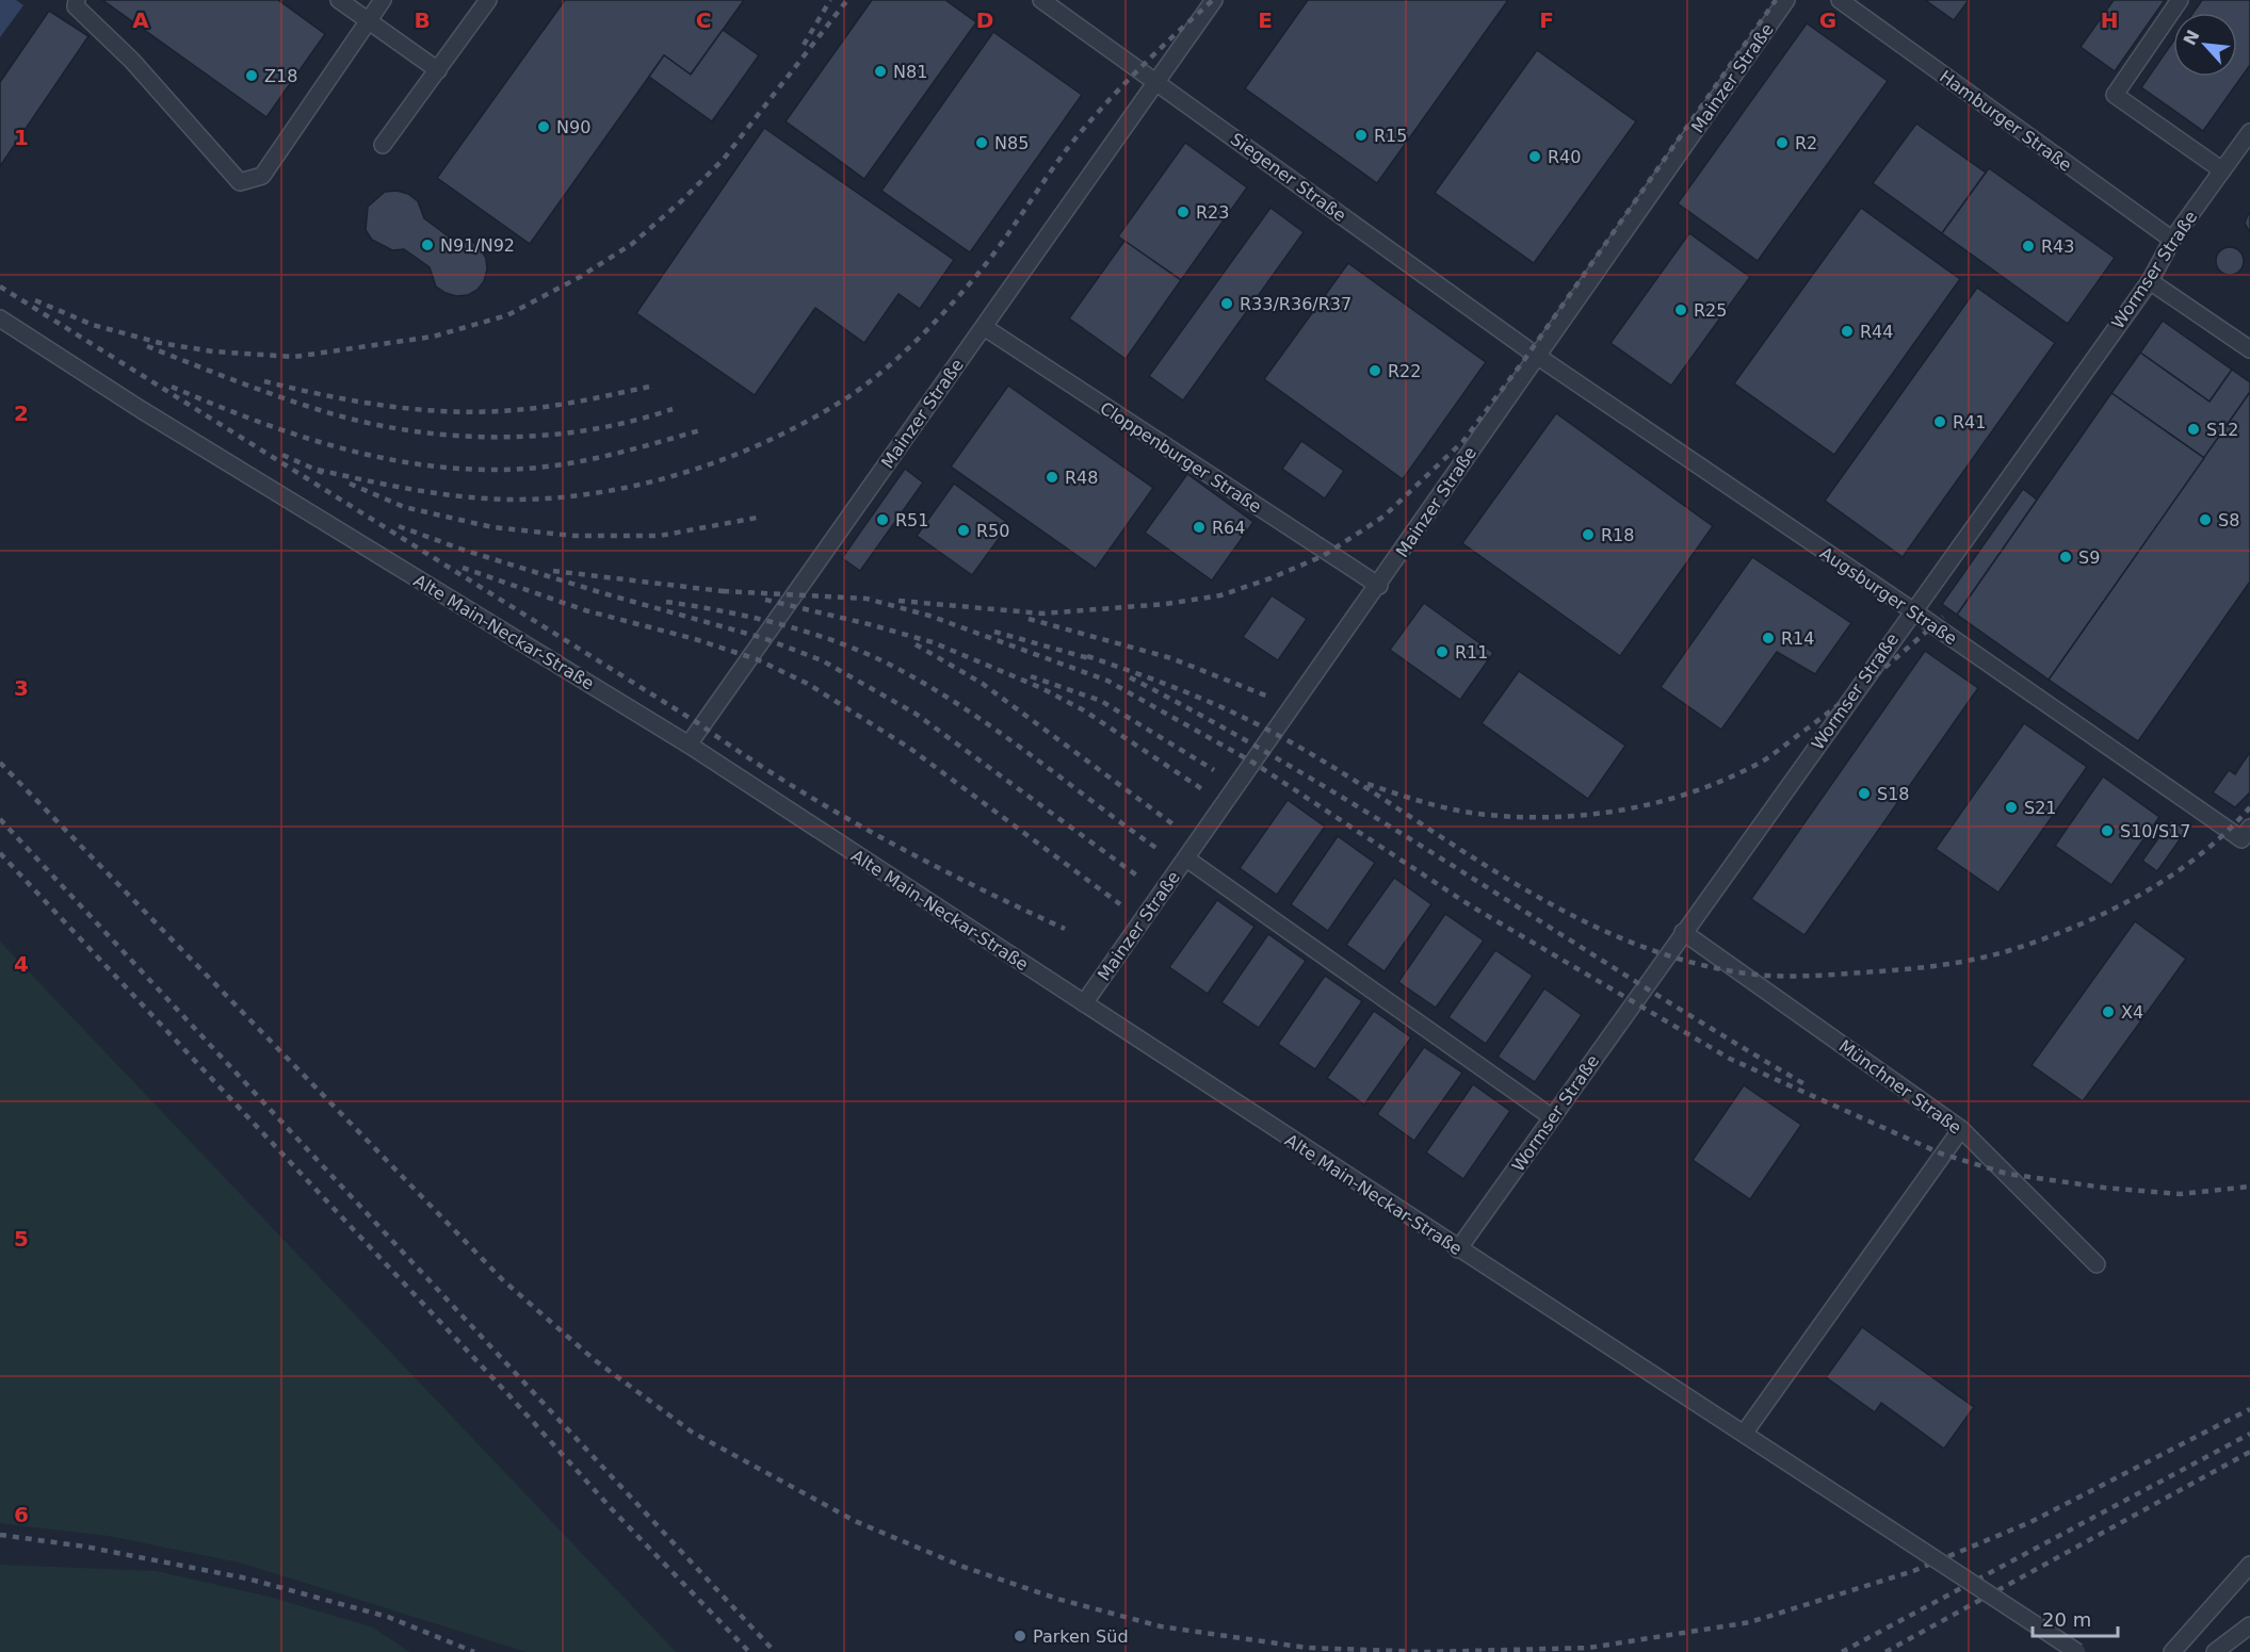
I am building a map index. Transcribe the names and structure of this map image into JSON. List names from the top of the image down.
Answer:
{
  "streets": {
    "lane": [
      "Mainzer Straße",
      "Hamburger Straße",
      "Siegener Straße",
      "Wormser Straße",
      "Cloppenburger Straße",
      "Augsburger Straße",
      "Alte Main-Neckar-Straße",
      "Münchner Straße"
    ]
  },
  "crossings": [
    ["Mainzer Straße", "Siegener Straße"],
    ["Mainzer Straße", "Cloppenburger Straße"],
    ["Mainzer Straße", "Augsburger Straße"],
    ["Mainzer Straße", "Alte Main-Neckar-Straße"],
    ["Hamburger Straße", "Wormser Straße"],
    ["Siegener Straße", "Augsburger Straße"],
    ["Wormser Straße", "Augsburger Straße"],
    ["Wormser Straße", "Alte Main-Neckar-Straße"],
    ["Wormser Straße", "Münchner Straße"]
  ],
  "places": [
    "N81",
    "Z18",
    "N90",
    "R15",
    "N85",
    "R2",
    "R40",
    "R23",
    "N91/N92",
    "R43",
    "R33/R36/R37",
    "R25",
    "R44",
    "R22",
    "R41",
    "S12",
    "R48",
    "R51",
    "S8",
    "R64",
    "R50",
    "R18",
    "S9",
    "R14",
    "R11",
    "S18",
    "S21",
    "S10/S17",
    "X4",
    "Parken Süd"
  ],
  "scale_bar": "20 m",
  "north": "top left",
  "grid": {
    "columns": [
      "A",
      "B",
      "C",
      "D",
      "E",
      "F",
      "G",
      "H"
    ],
    "rows": [
      "1",
      "2",
      "3",
      "4",
      "5",
      "6"
    ]
  }
}
